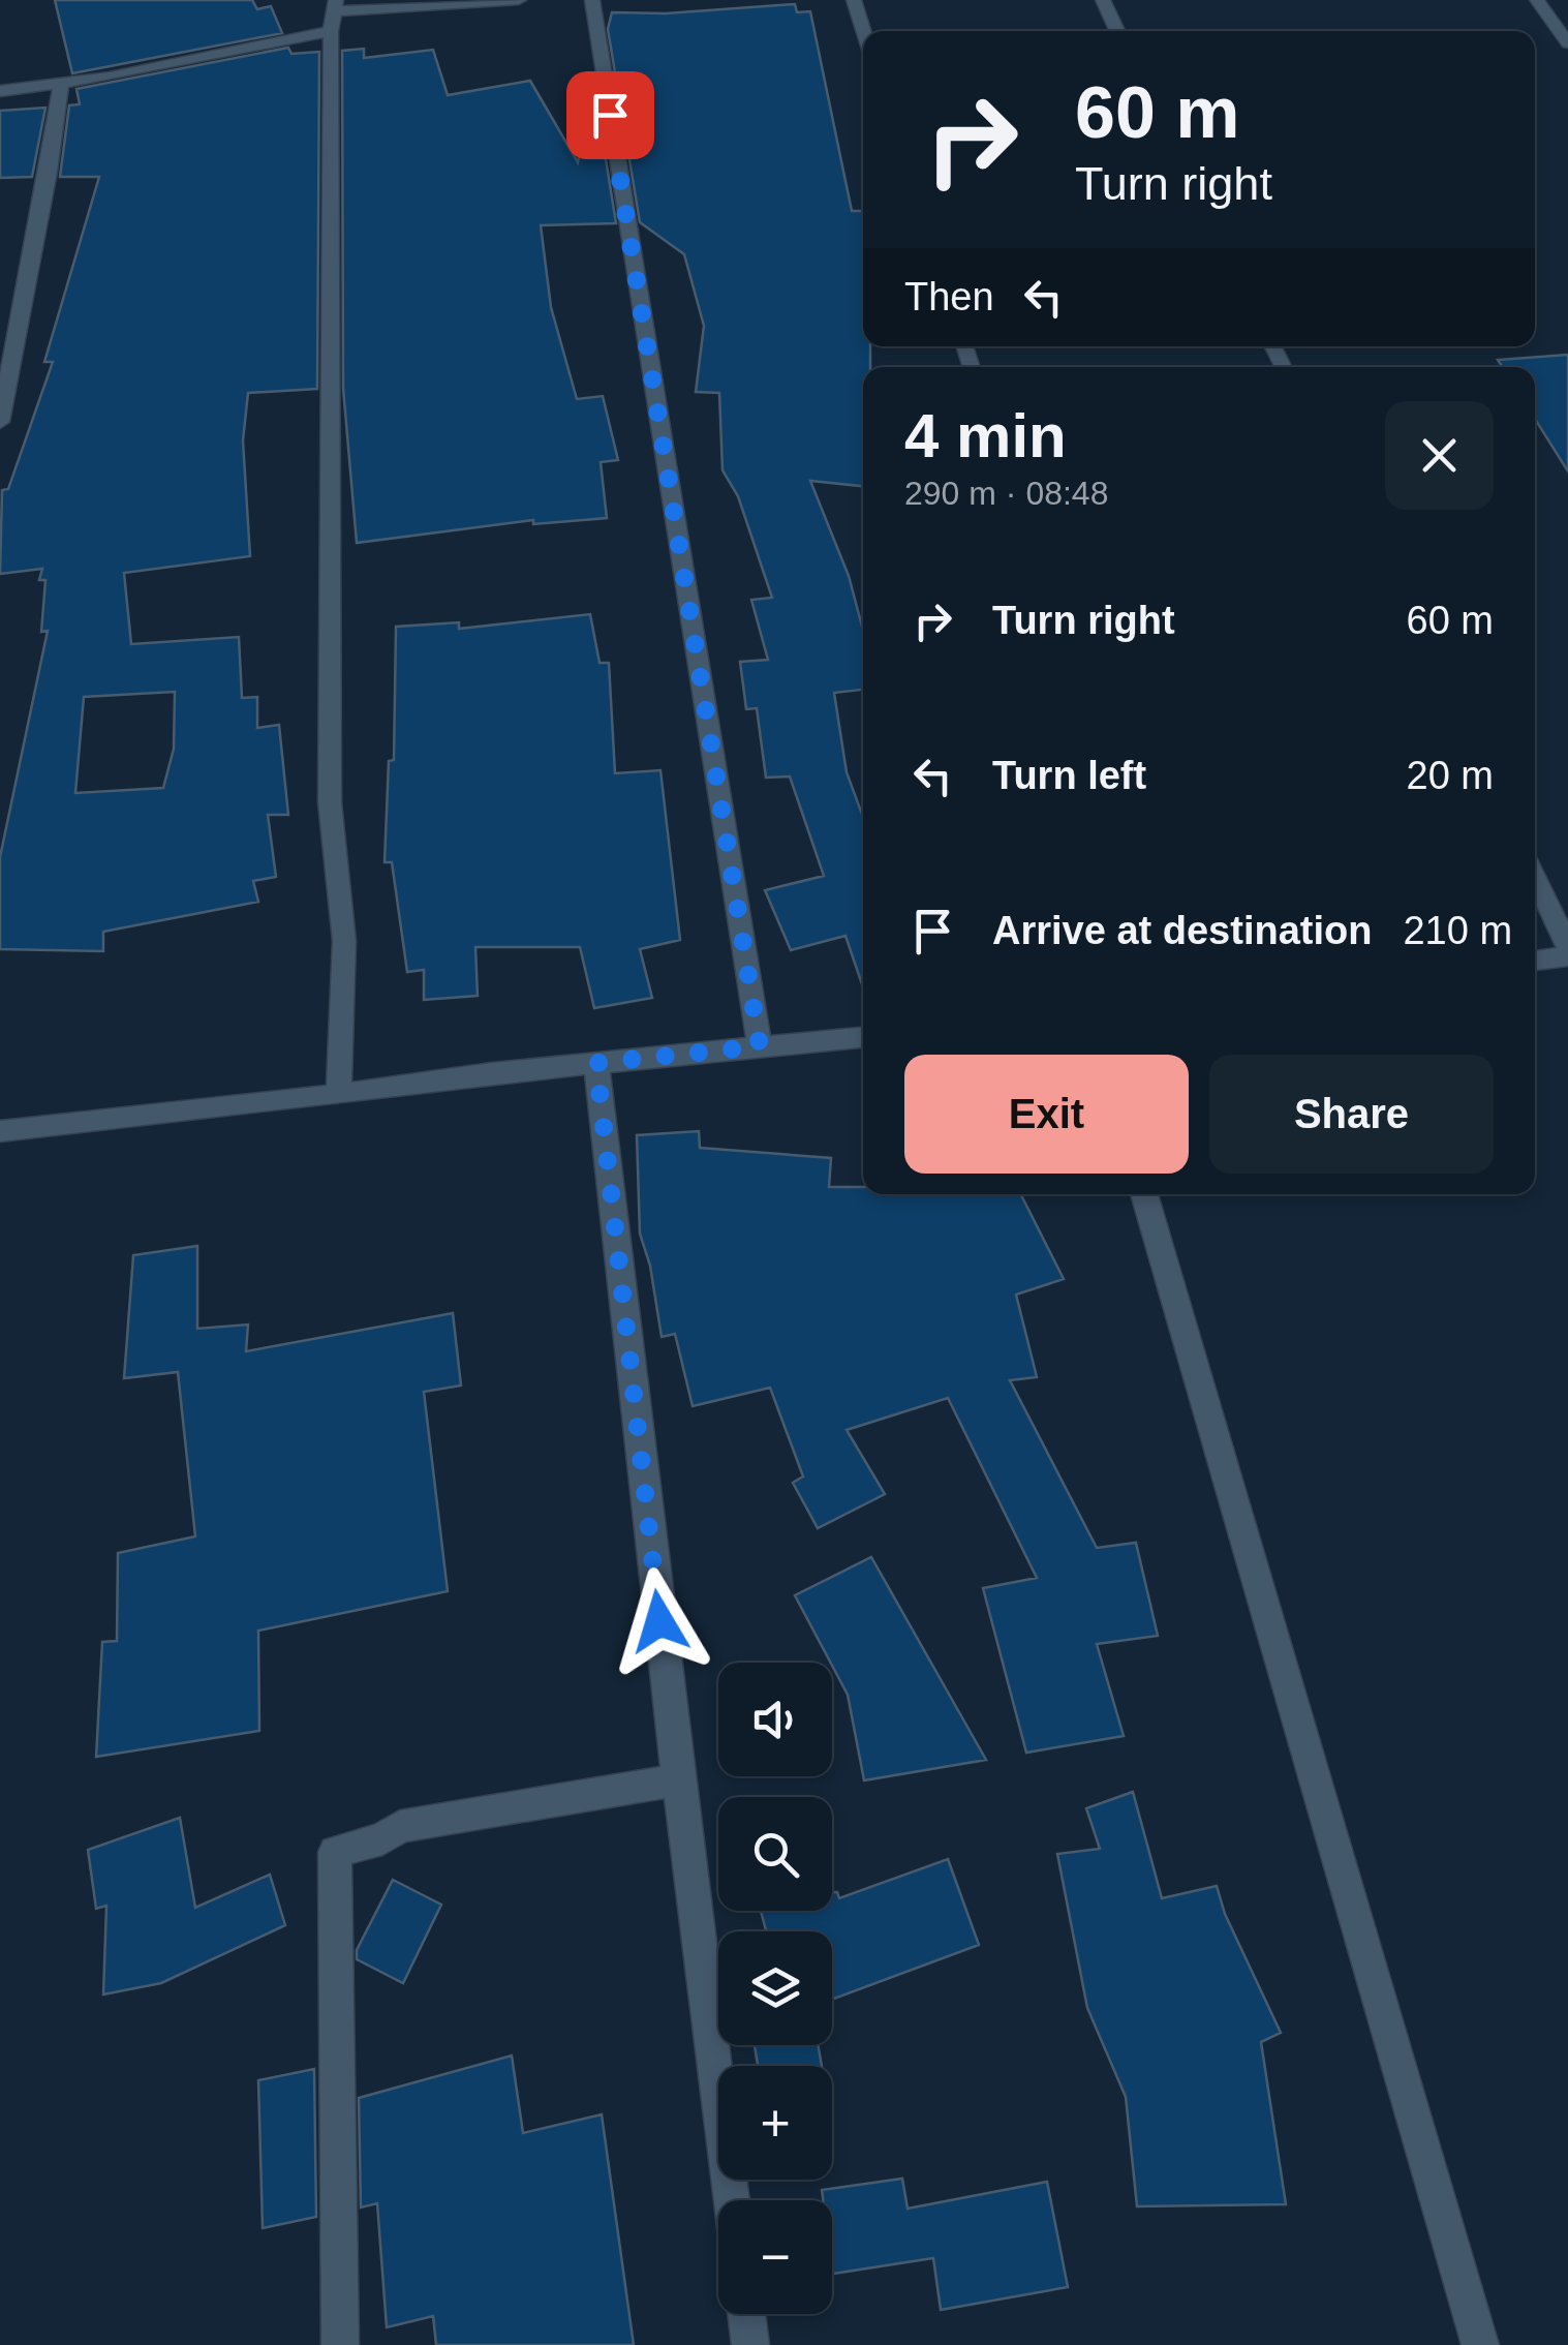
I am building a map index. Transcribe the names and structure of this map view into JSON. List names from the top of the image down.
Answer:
{
  "page": {
    "turn": ["60 m", "Turn right"],
    "then": "Then",
    "heading": ["4 min", "290 m · 08:48"],
    "list": [
      {
        "name": "Turn right",
        "value": "60 m"
      },
      {
        "name": "Turn left",
        "value": "20 m"
      },
      {
        "name": "Arrive at destination",
        "value": "210 m"
      }
    ],
    "buttons": ["Exit", "Share"],
    "map_buttons": ["+", "−"]
  }
}
